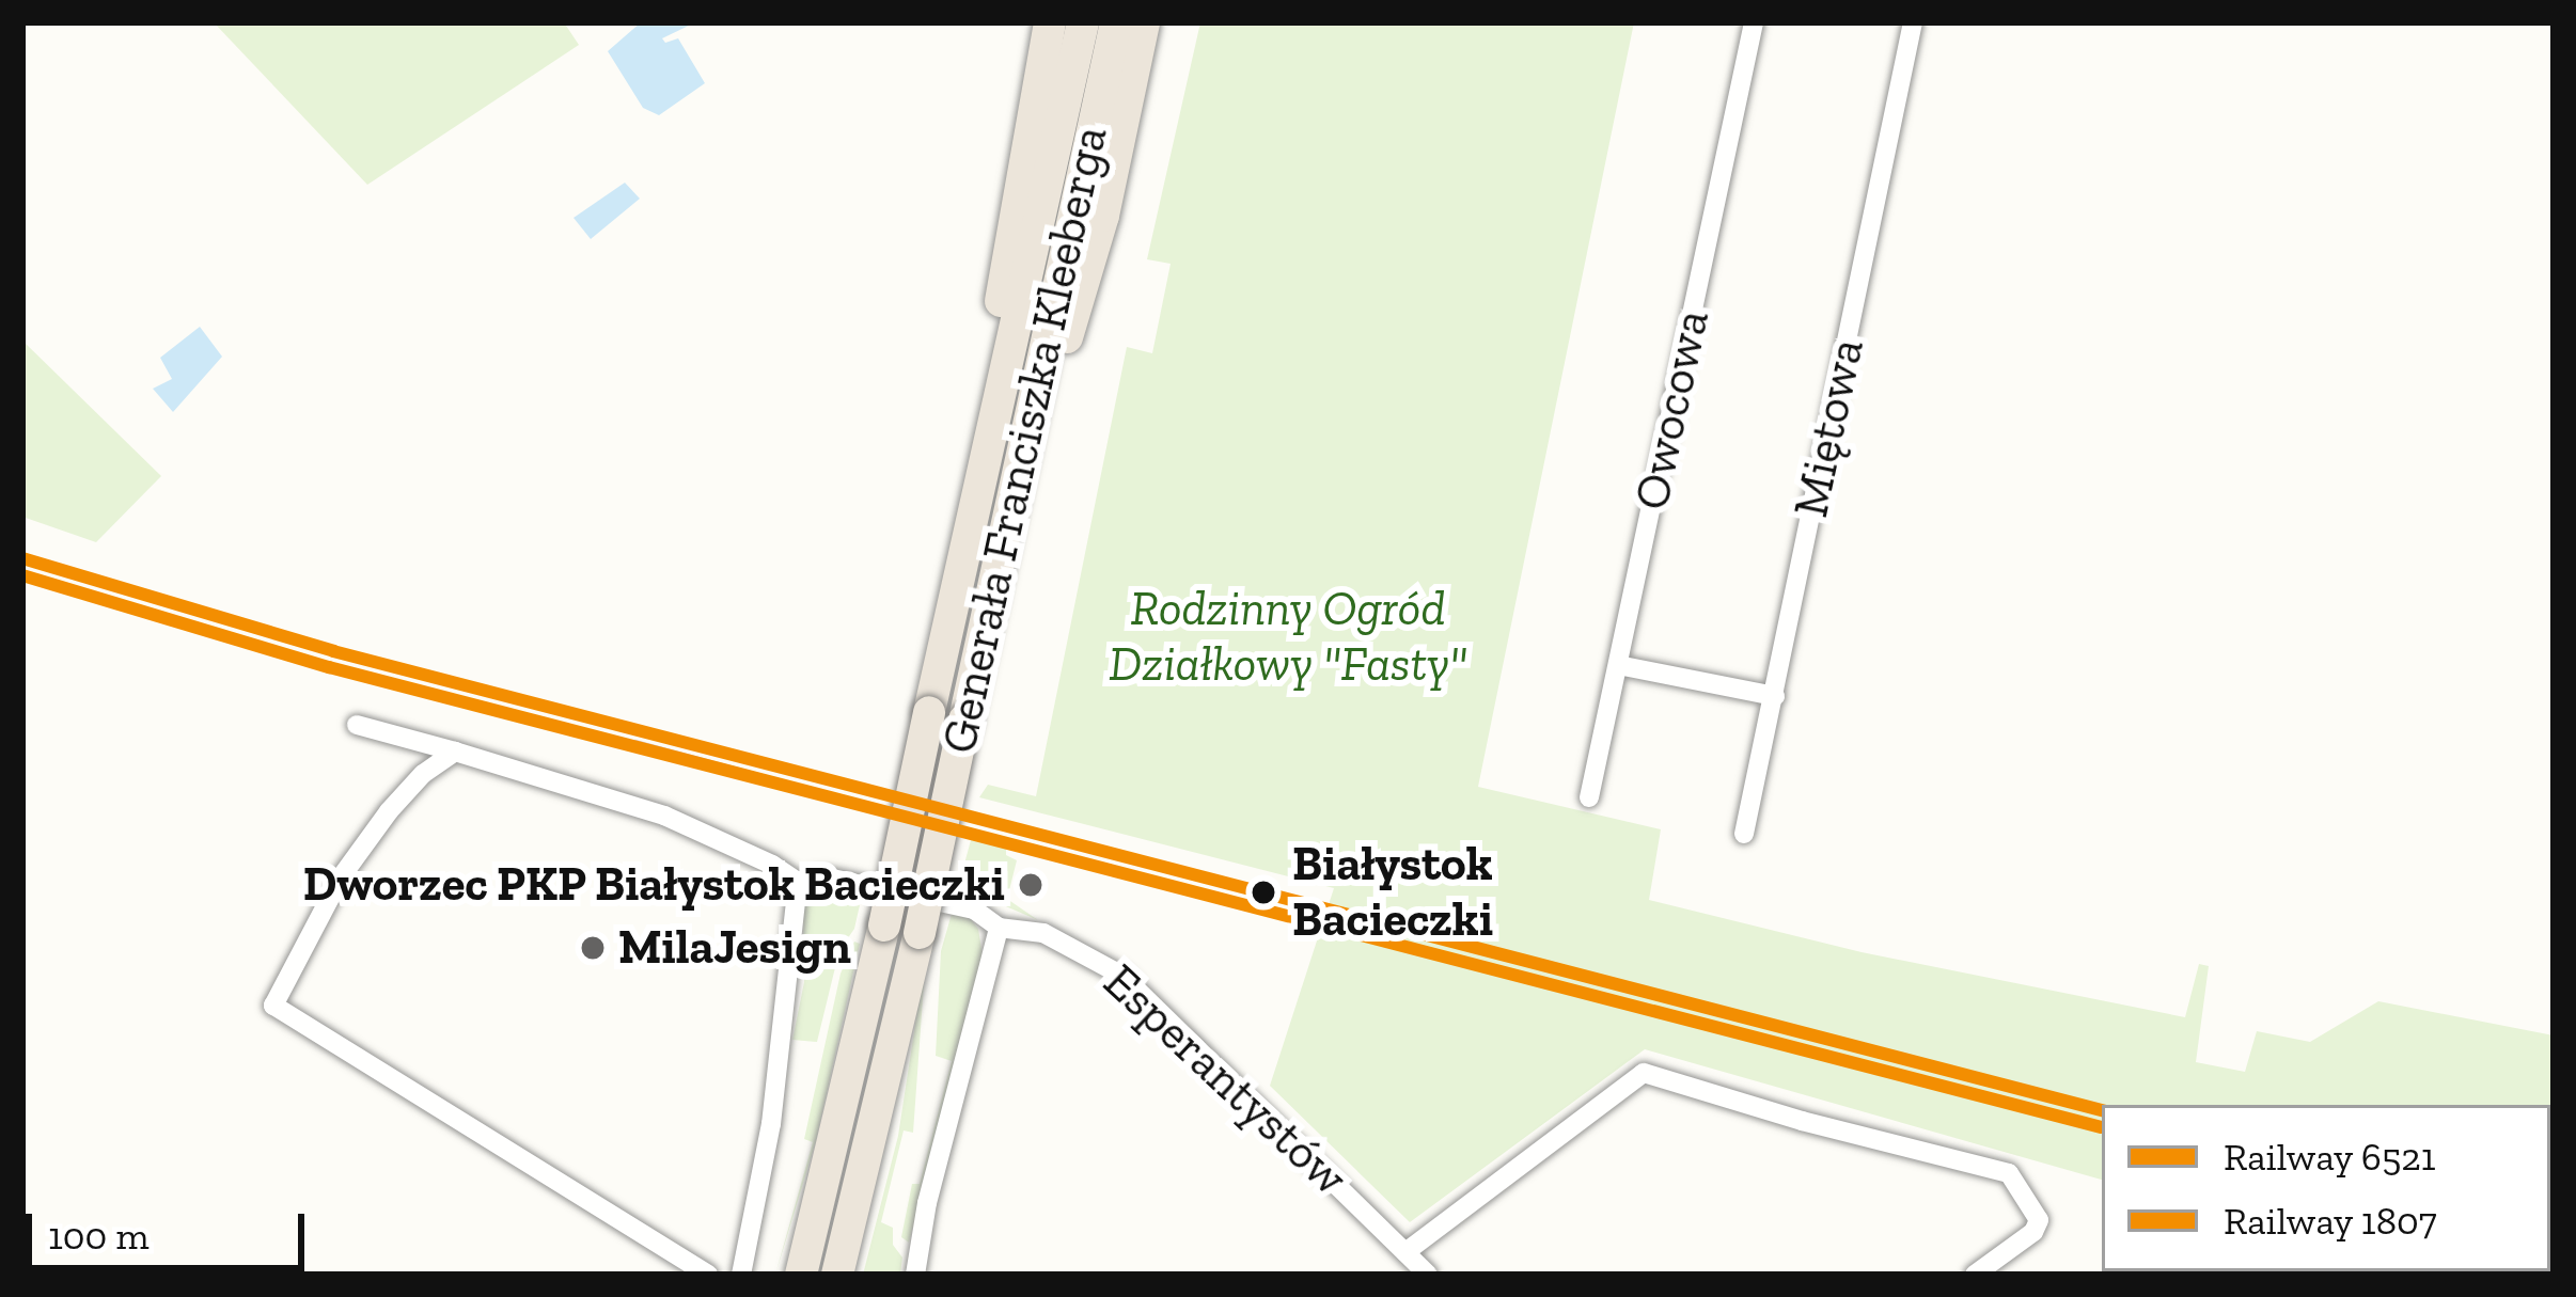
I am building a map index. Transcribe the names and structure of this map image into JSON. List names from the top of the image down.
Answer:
{
  "streets": {
    "highway": ["Generała Franciszka Kleeberga"],
    "street": ["Owocowa", "Miętowa", "Esperantystów"]
  },
  "parks": ["Rodzinny Ogród Działkowy \"Fasty\""],
  "places": ["Dworzec PKP Białystok Bacieczki", "Białystok Bacieczki", "MilaJesign"],
  "lines": ["rail line 6521", "rail line 1807"],
  "legend": ["Railway 6521", "Railway 1807"],
  "scale_bar": "100 m"
}
